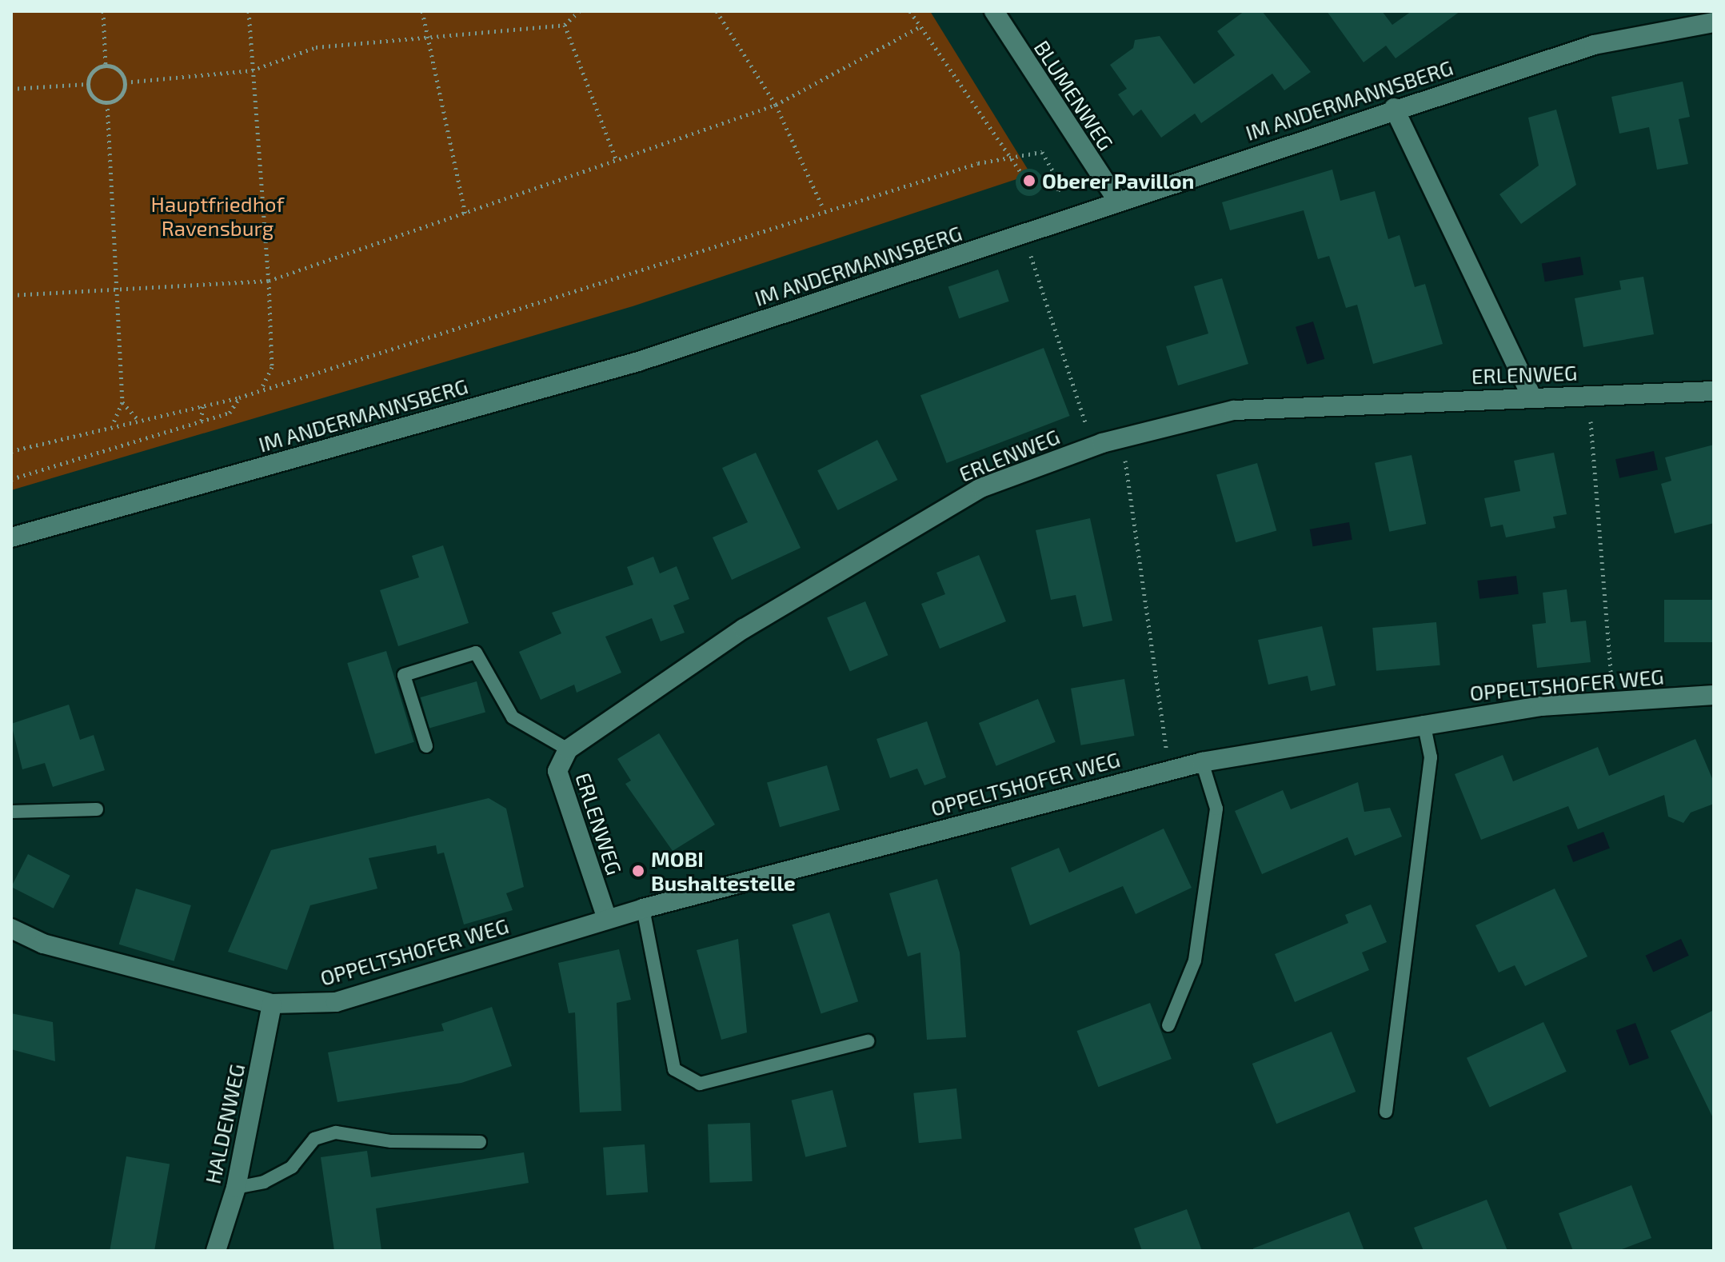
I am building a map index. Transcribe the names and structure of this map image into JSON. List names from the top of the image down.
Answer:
{
  "streets": {
    "street": [
      "BLUMENWEG",
      "IM ANDERMANNSBERG",
      "ERLENWEG",
      "OPPELTSHOFER WEG",
      "HALDENWEG"
    ]
  },
  "crossings": [
    ["BLUMENWEG", "IM ANDERMANNSBERG"],
    ["ERLENWEG", "OPPELTSHOFER WEG"],
    ["OPPELTSHOFER WEG", "HALDENWEG"]
  ],
  "parks": ["Hauptfriedhof Ravensburg"],
  "places": ["Oberer Pavillon", "MOBI Bushaltestelle"]
}
